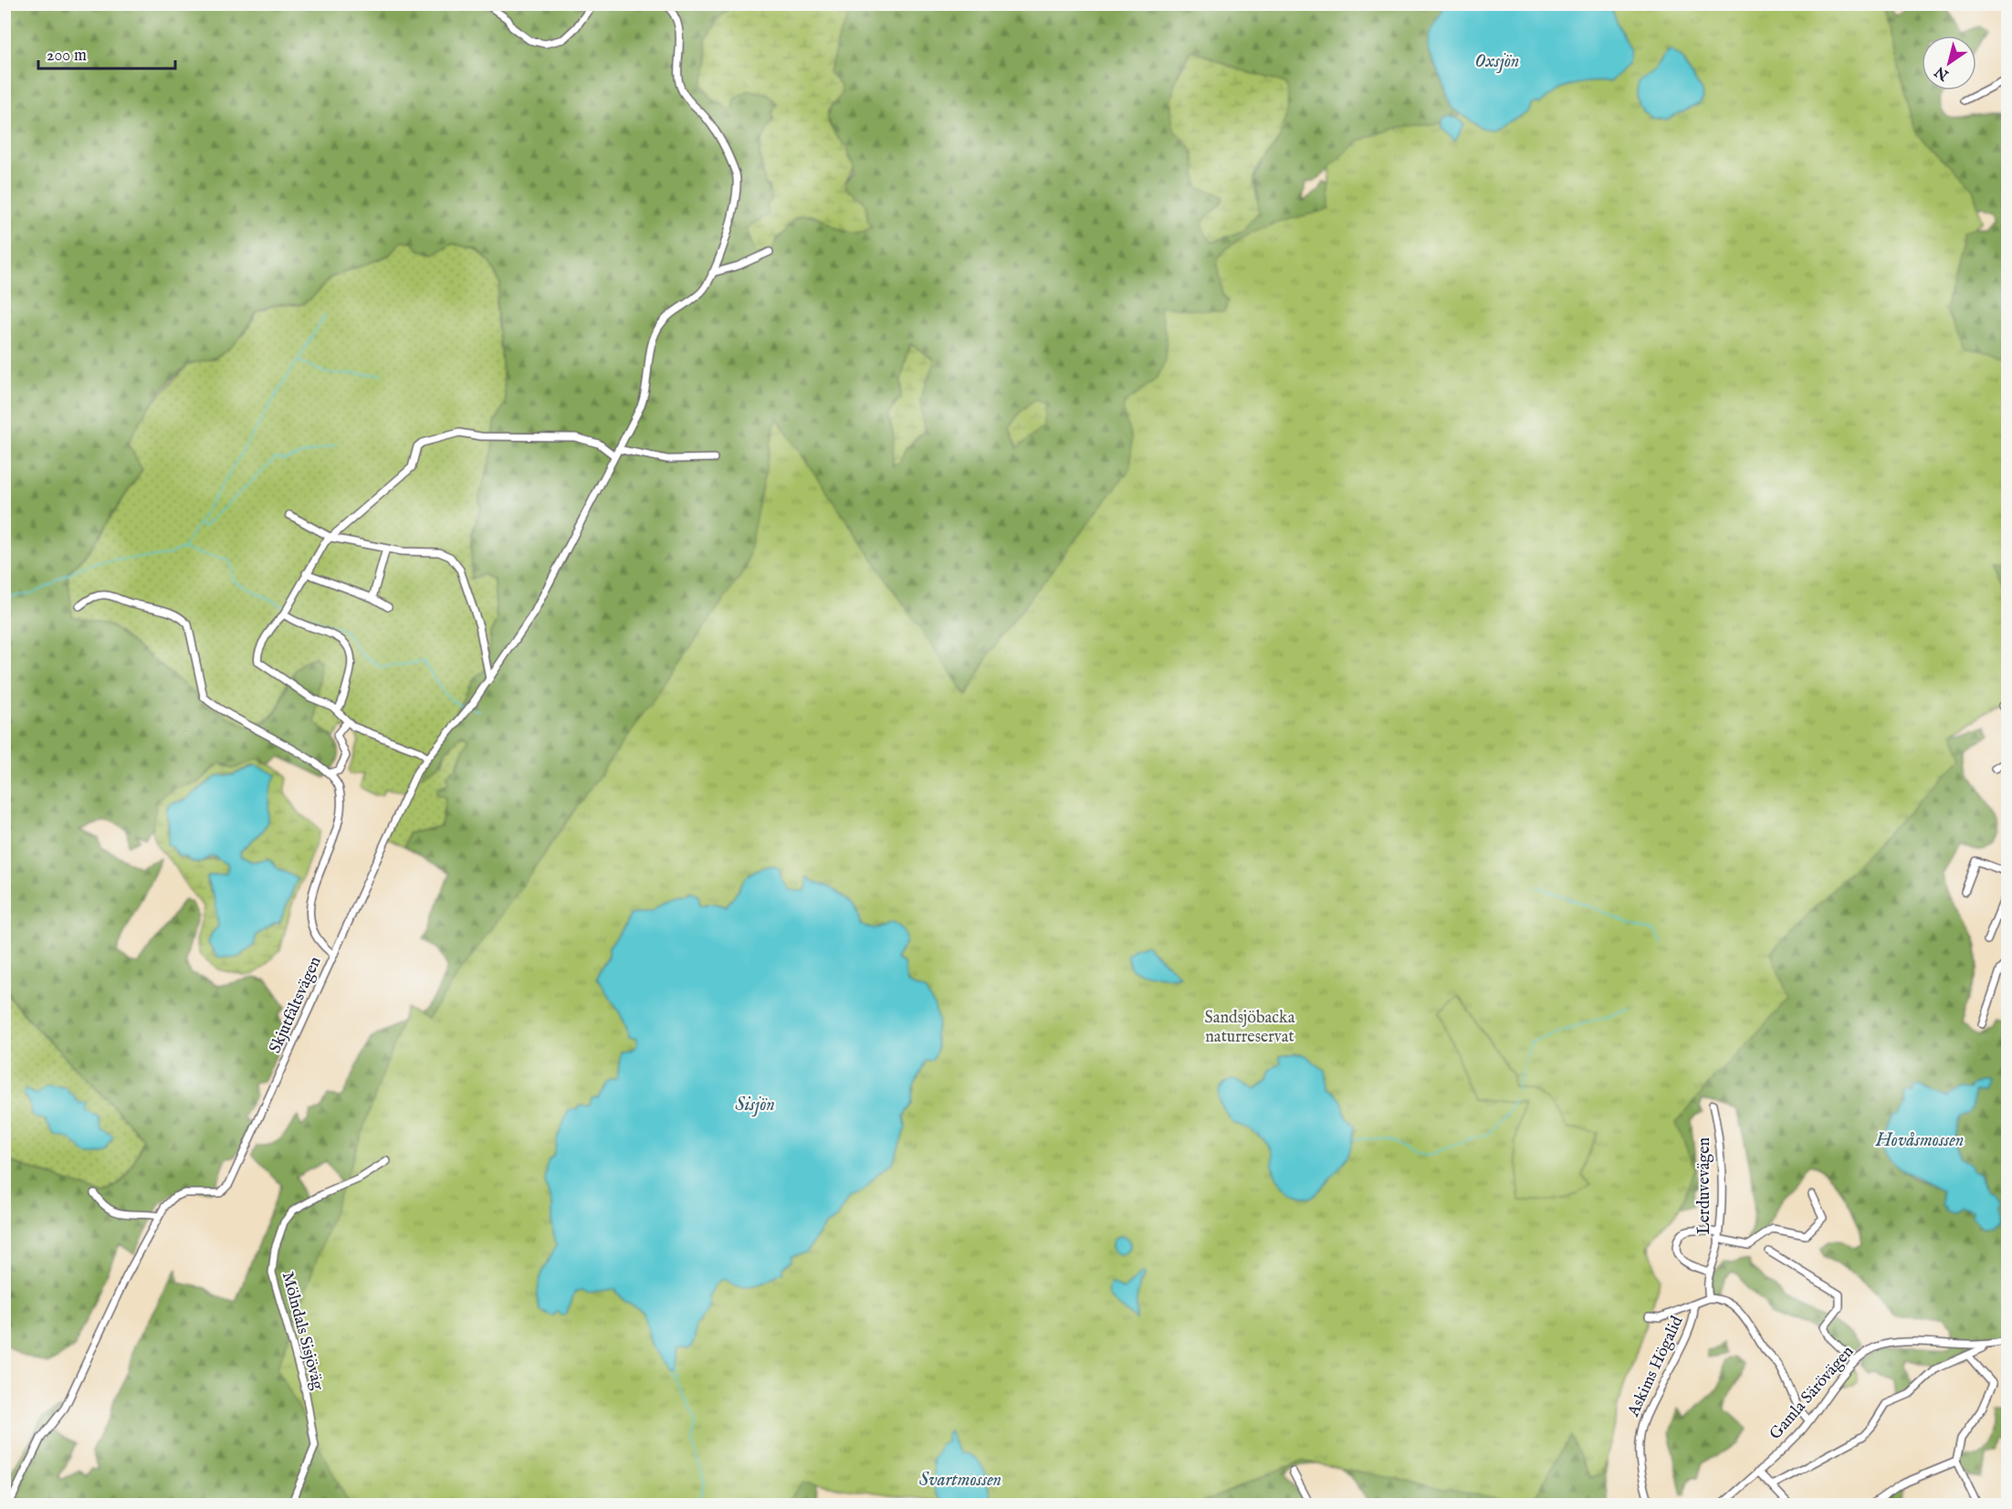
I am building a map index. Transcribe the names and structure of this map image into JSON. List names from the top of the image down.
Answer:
{
  "streets": {
    "street": [
      "Skjutfältsvägen",
      "Lerduvevägen",
      "Mölndals Sisjöväg",
      "Askims Högalid",
      "Gamla Särövägen"
    ]
  },
  "water": [
    "Oxsjön",
    "Sisjön",
    "Hovåsmossen",
    "Svartmossen"
  ],
  "parks": ["Sandsjöbacka naturreservat"],
  "scale_bar": "200 m",
  "north": "bottom left"
}
